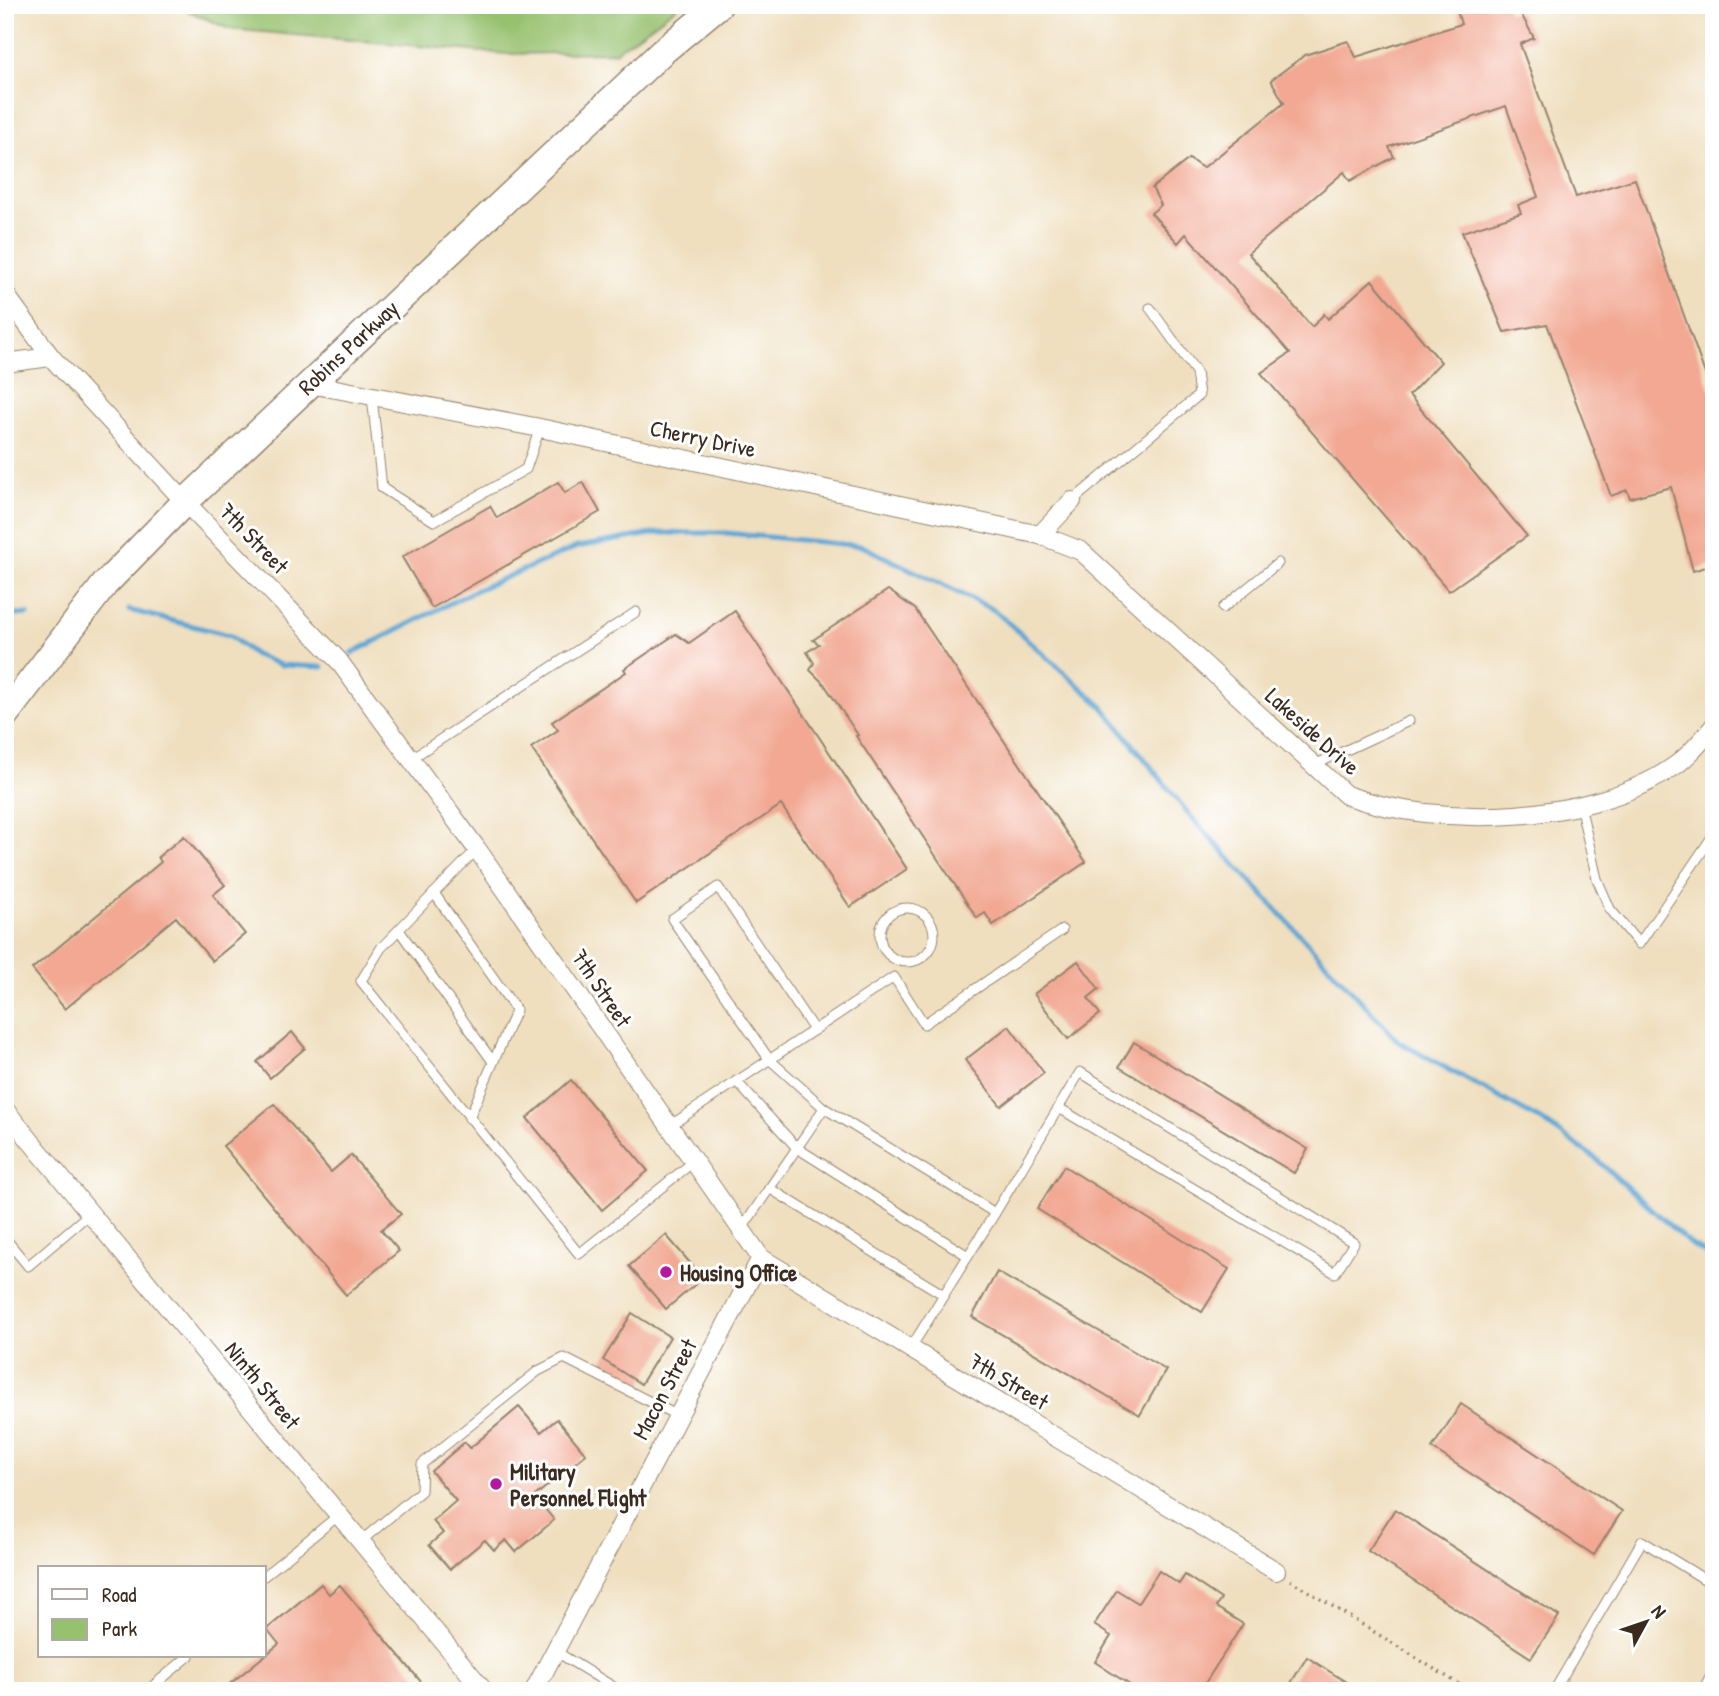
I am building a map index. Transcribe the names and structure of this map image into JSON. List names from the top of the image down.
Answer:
{
  "streets": {
    "street": [
      "Robins Parkway",
      "Cherry Drive",
      "7th Street",
      "Lakeside Drive",
      "Ninth Street",
      "Macon Street"
    ]
  },
  "crossings": [
    ["Robins Parkway", "Cherry Drive"],
    ["Robins Parkway", "7th Street"],
    ["Cherry Drive", "Lakeside Drive"],
    ["7th Street", "Macon Street"]
  ],
  "places": ["Housing Office", "Military Personnel Flight"],
  "legend": ["Road", "Park"],
  "north": "top right"
}
